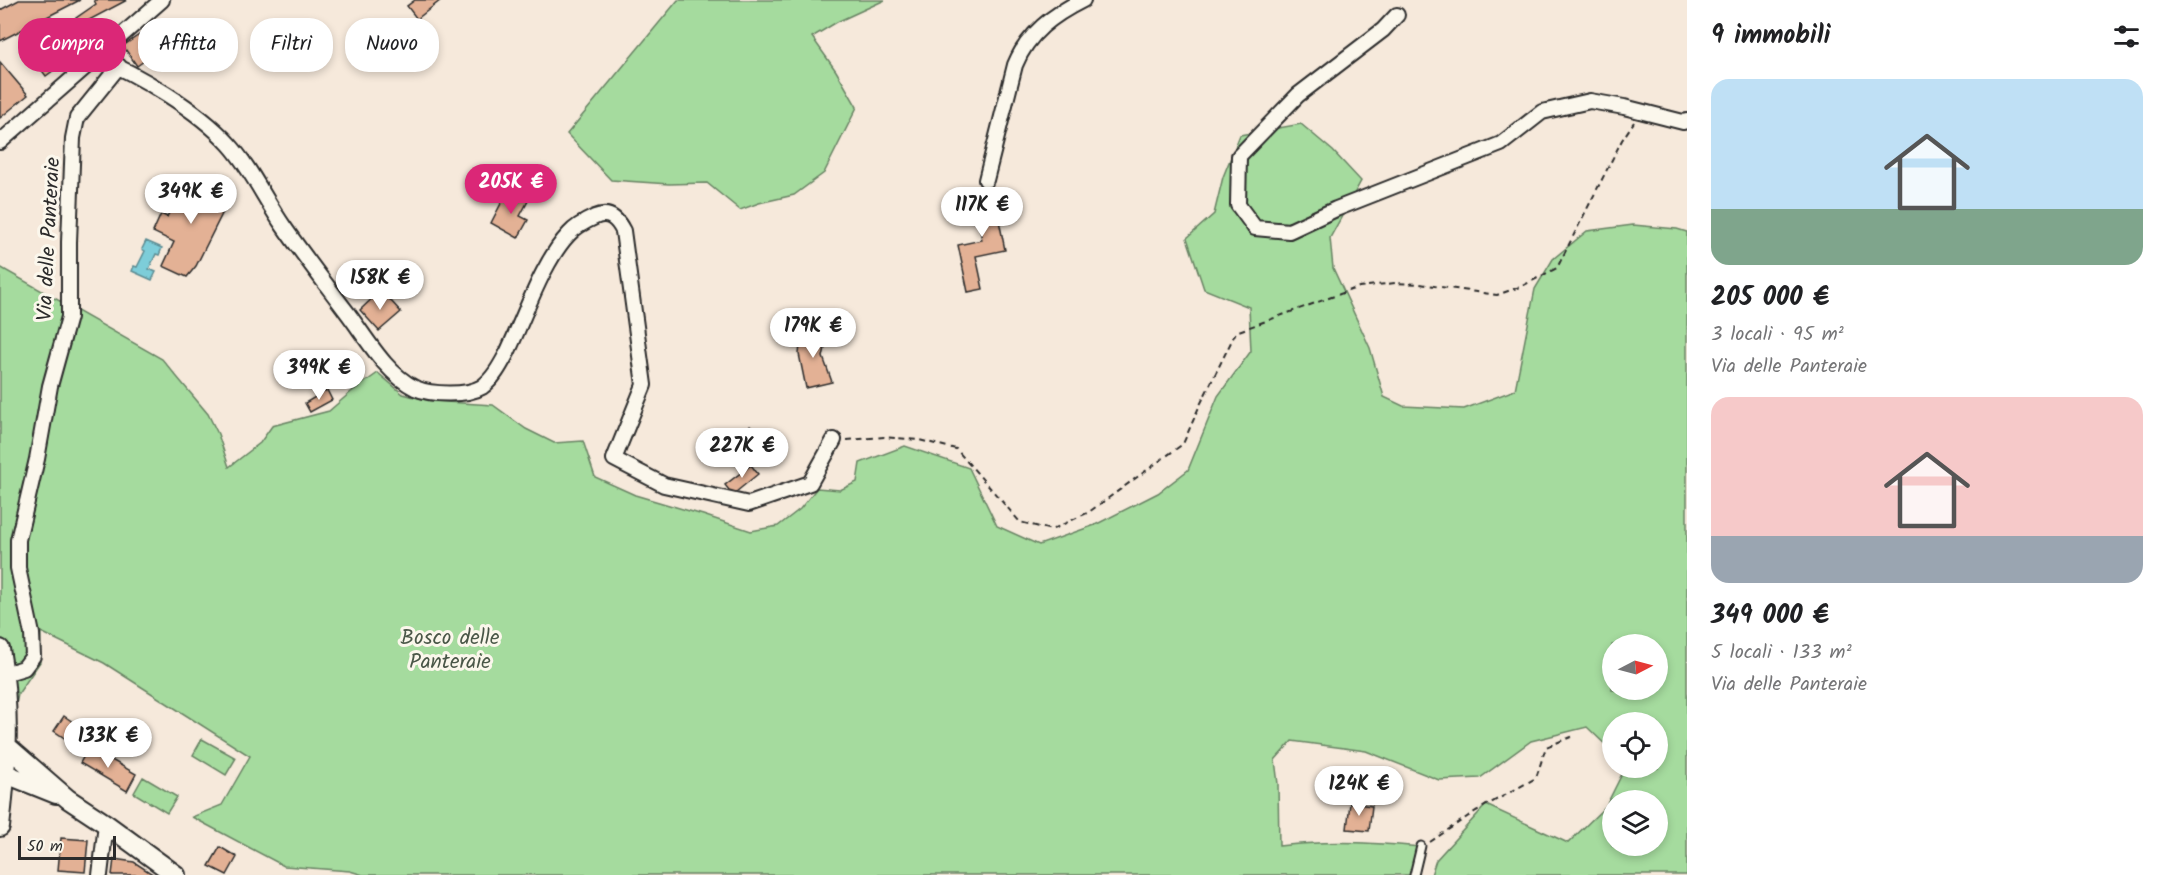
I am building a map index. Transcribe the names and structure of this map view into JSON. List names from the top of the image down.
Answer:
{
  "streets": {
    "street": ["Via delle Panteraie"]
  },
  "parks": ["Bosco delle Panteraie"],
  "scale_bar": "50 m",
  "north": "right",
  "page": {
    "heading": "9 immobili",
    "chip": [
      "Compra",
      "Affitta",
      "Filtri",
      "Nuovo"
    ],
    "list": [
      {
        "name": "205 000 €",
        "note": "3 locali · 95 m² · Via delle Panteraie"
      },
      {
        "name": "349 000 €",
        "note": "5 locali · 133 m² · Via delle Panteraie"
      }
    ],
    "price": [
      "205K €",
      "349K €",
      "117K €",
      "158K €",
      "179K €",
      "399K €",
      "227K €",
      "133K €",
      "124K €"
    ],
    "scale": "50 m"
  }
}
